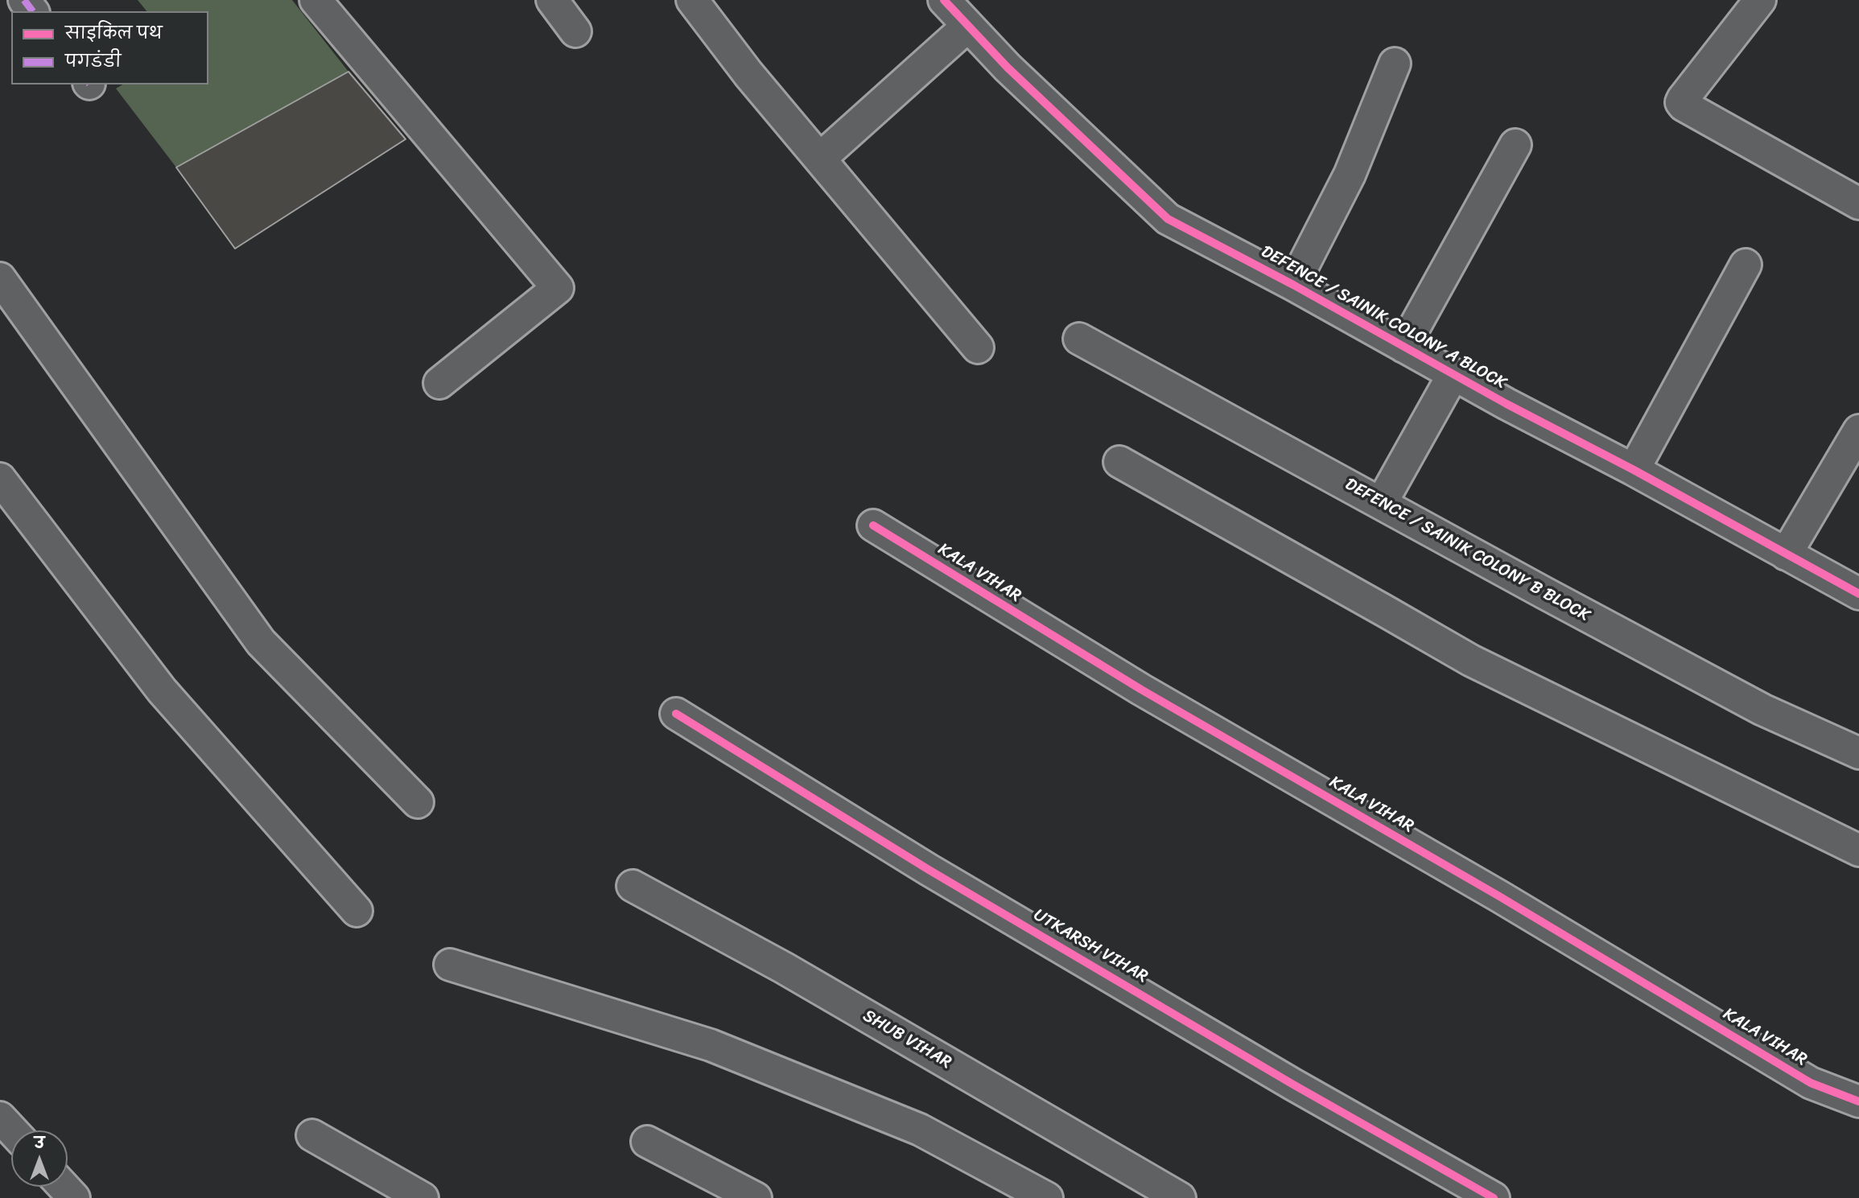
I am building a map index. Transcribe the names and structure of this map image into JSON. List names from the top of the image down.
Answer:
{
  "streets": {
    "street": [
      "DEFENCE / SAINIK COLONY A BLOCK",
      "DEFENCE / SAINIK COLONY B BLOCK",
      "KALA VIHAR",
      "UTKARSH VIHAR",
      "SHUB VIHAR"
    ]
  },
  "legend": ["साइकिल पथ", "पगडंडी"],
  "north": "top"
}
